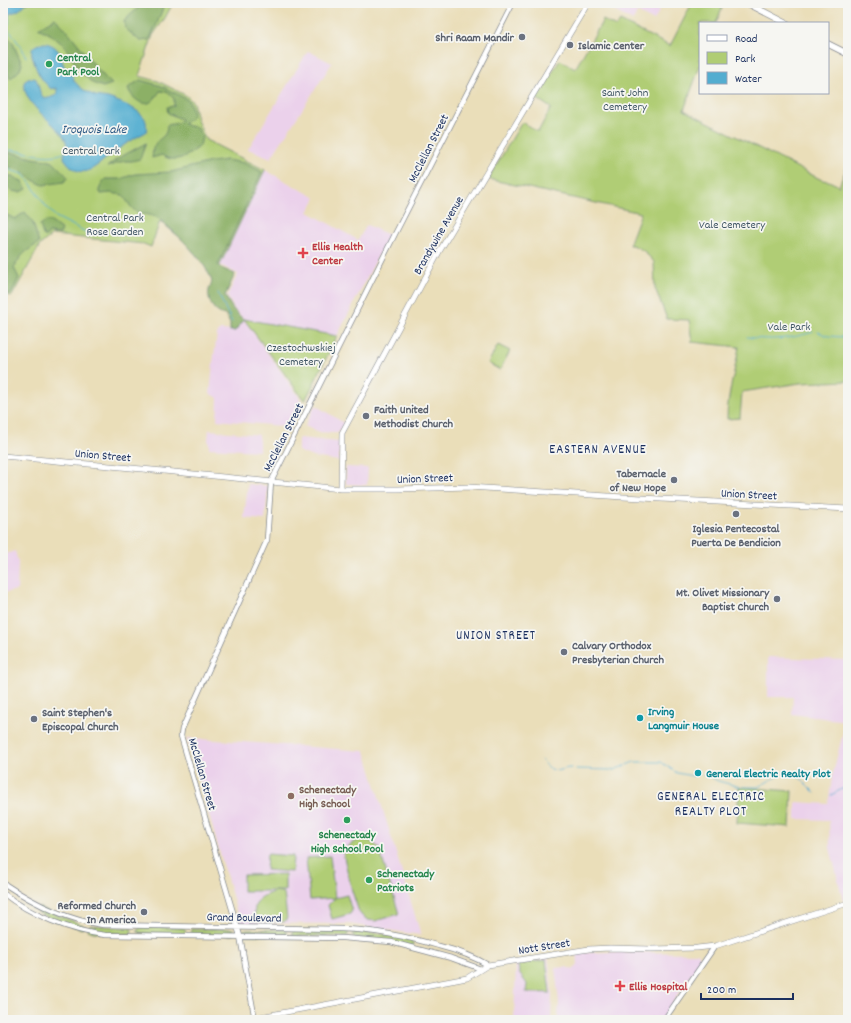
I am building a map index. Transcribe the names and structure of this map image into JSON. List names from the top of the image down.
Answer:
{
  "streets": {
    "main road": ["Brandywine Avenue", "Union Street", "Nott Street"],
    "street": ["McClellan Street", "Grand Boulevard"]
  },
  "crossings": [
    ["McClellan Street", "Union Street"],
    ["McClellan Street", "Grand Boulevard"],
    ["McClellan Street", "Nott Street"],
    ["Brandywine Avenue", "Union Street"],
    ["Grand Boulevard", "Nott Street"]
  ],
  "districts": ["EASTERN AVENUE", "UNION STREET", "GENERAL ELECTRIC REALTY PLOT"],
  "water": ["Iroquois Lake"],
  "parks": [
    "Saint John Cemetery",
    "Central Park",
    "Central Park Rose Garden",
    "Vale Cemetery",
    "Vale Park",
    "Czestochwskiej Cemetery"
  ],
  "places": {
    "other": [
      "Shri Raam Mandir",
      "Islamic Center",
      "Central Park Pool",
      "Faith United Methodist Church",
      "Tabernacle of New Hope",
      "Iglesia Pentecostal Puerta De Bendicion",
      "Mt. Olivet Missionary Baptist Church",
      "Calvary Orthodox Presbyterian Church",
      "Irving Langmuir House",
      "Saint Stephen's Episcopal Church",
      "General Electric Realty Plot",
      "Schenectady High School",
      "Schenectady High School Pool",
      "Schenectady Patriots",
      "Reformed Church In America"
    ],
    "health": ["Ellis Health Center", "Ellis Hospital"]
  },
  "legend": ["Road", "Park", "Water"],
  "scale_bar": "200 m"
}
